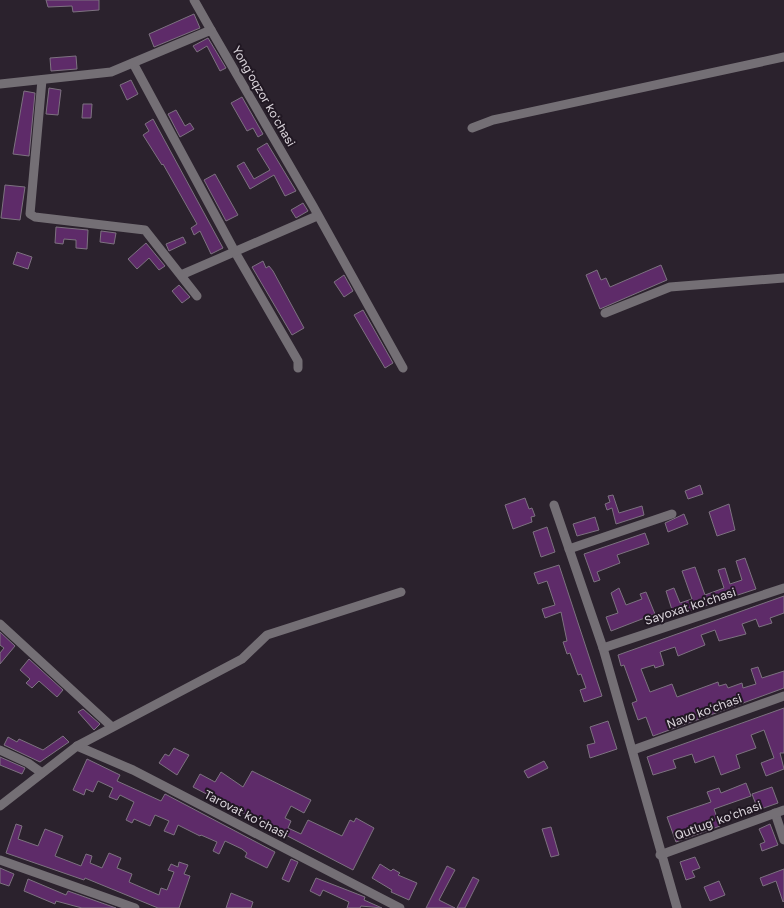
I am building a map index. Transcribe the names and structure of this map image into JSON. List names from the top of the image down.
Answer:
{
  "streets": {
    "street": [
      "Yongʻoqzor koʻchasi",
      "Sayoxat koʻchasi",
      "Navo koʻchasi",
      "Tarovat koʻchasi",
      "Qutlugʻ koʻchasi"
    ]
  }
}
